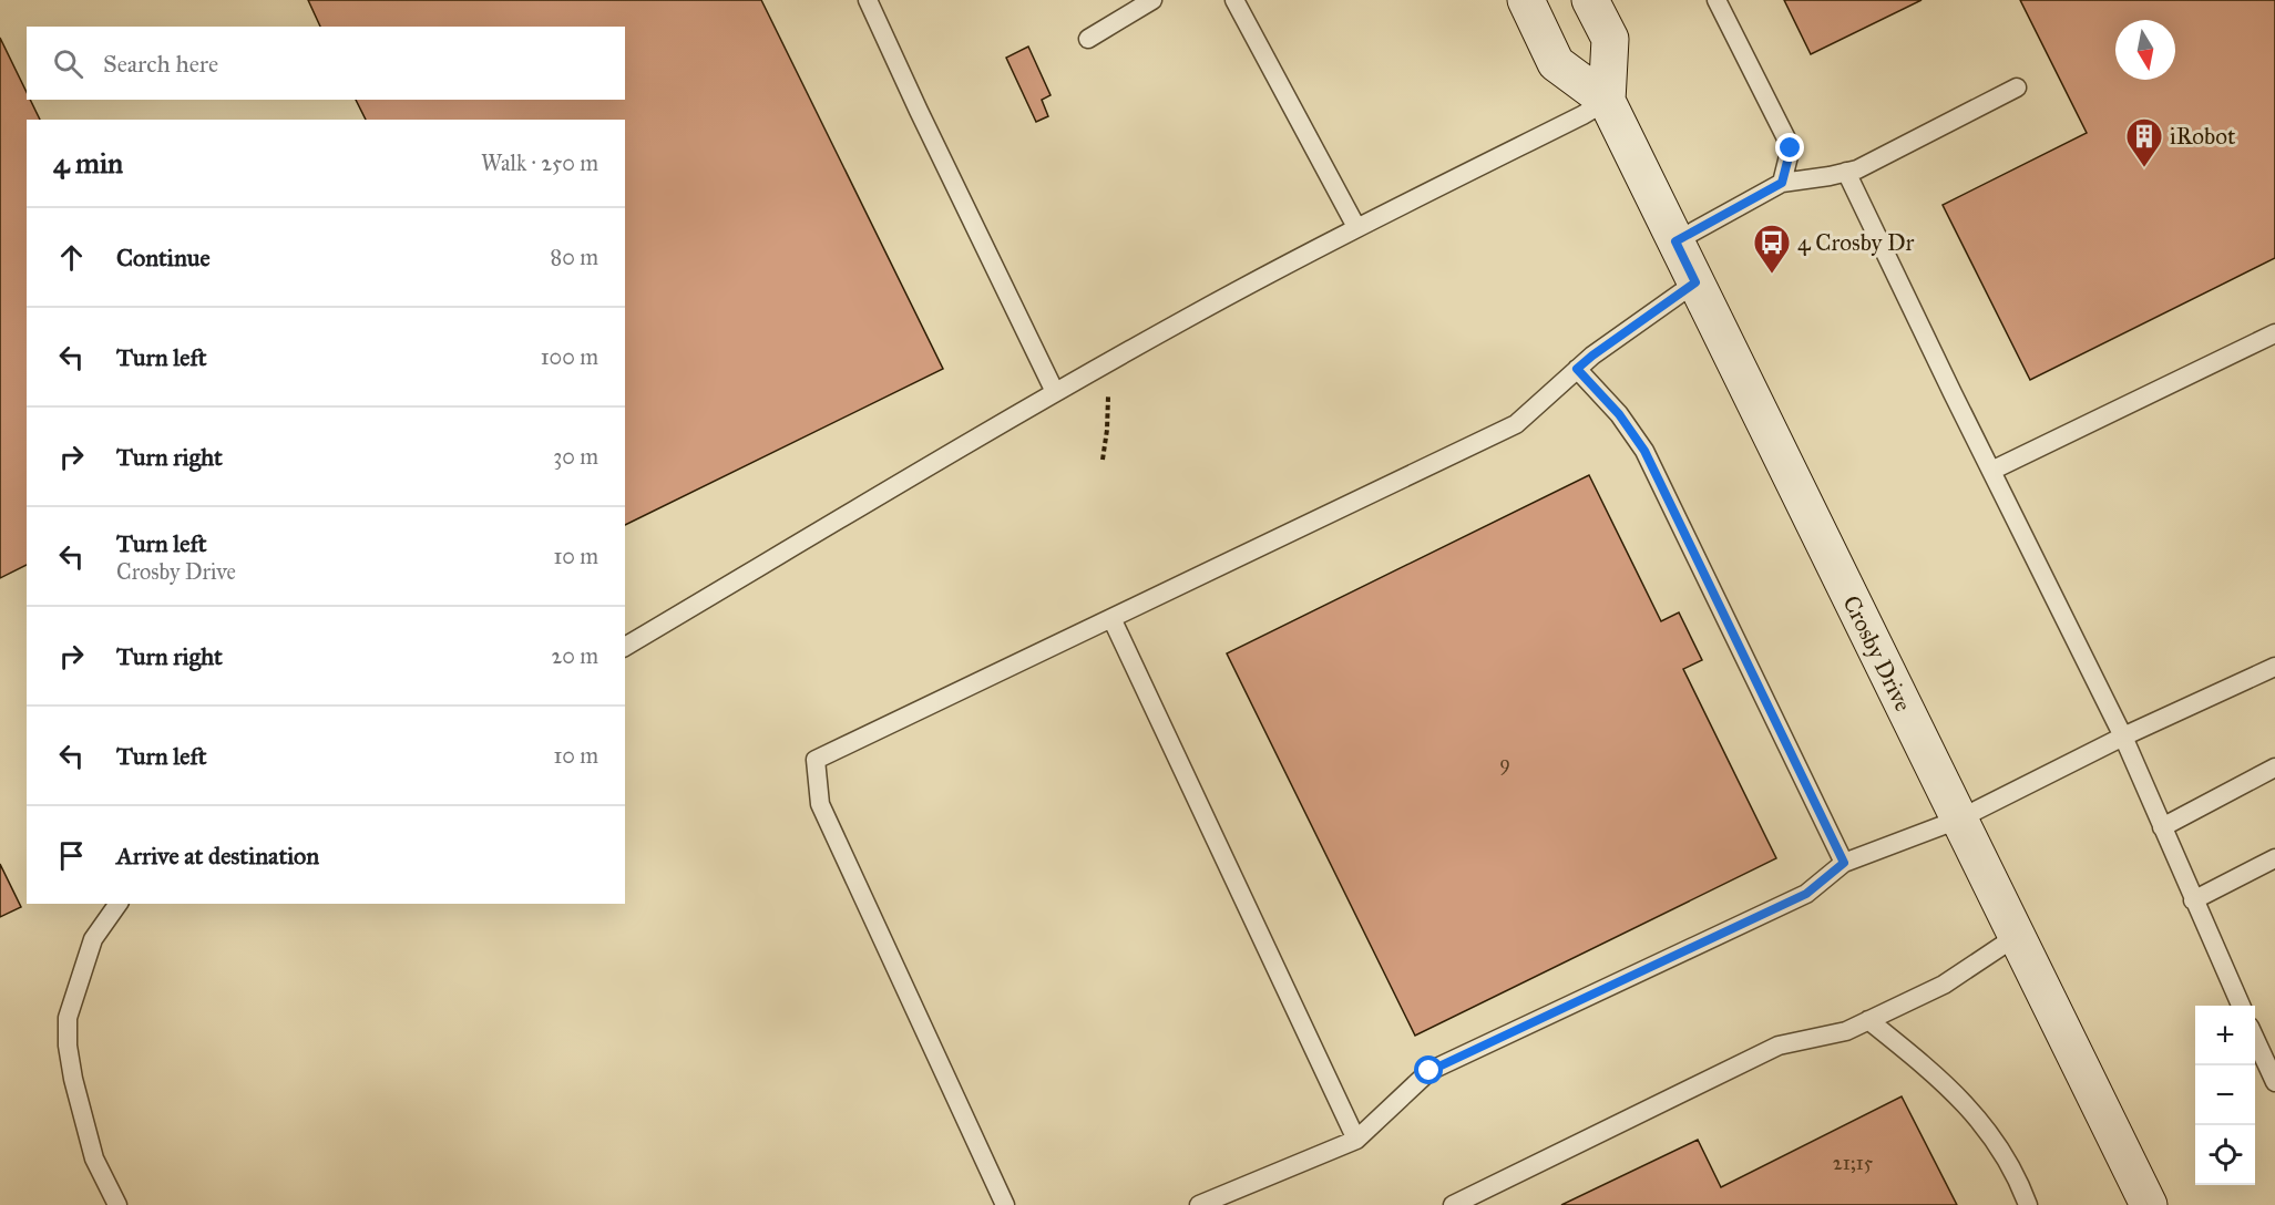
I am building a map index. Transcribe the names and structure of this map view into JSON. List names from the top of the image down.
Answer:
{
  "streets": {
    "main road": ["Crosby Drive"]
  },
  "places": {
    "building": ["iRobot"],
    "bus stop": ["4 Crosby Dr"]
  },
  "house_numbers": ["9", "21;15"],
  "north": "bottom",
  "page": {
    "search": "Search here",
    "heading": ["4 min", "Walk · 250 m"],
    "list": [
      ["Continue", "80 m"],
      ["Turn left", "100 m"],
      ["Turn right", "30 m"],
      ["Turn left", "Crosby Drive", "10 m"],
      ["Turn right", "20 m"],
      ["Turn left", "10 m"],
      "Arrive at destination"
    ],
    "map_buttons": ["+", "−"]
  }
}
